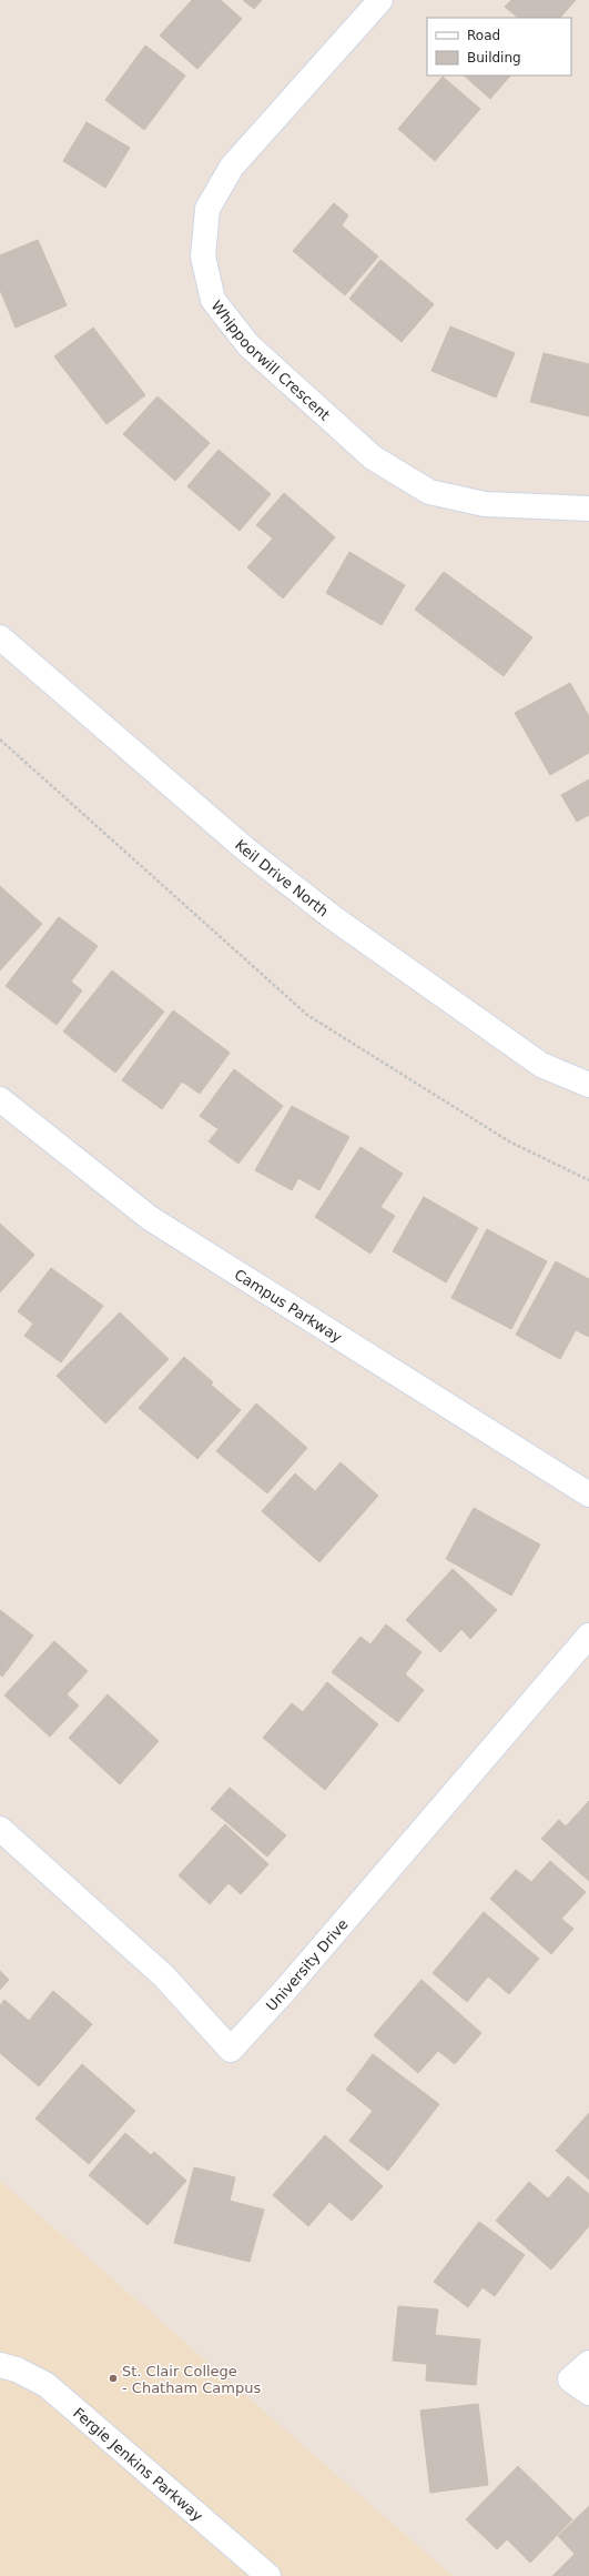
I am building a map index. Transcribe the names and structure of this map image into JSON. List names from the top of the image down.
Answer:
{
  "streets": {
    "street": [
      "Whippoorwill Crescent",
      "Keil Drive North",
      "Campus Parkway",
      "University Drive",
      "Fergie Jenkins Parkway"
    ]
  },
  "places": ["St. Clair College - Chatham Campus"],
  "legend": ["Road", "Building"]
}
